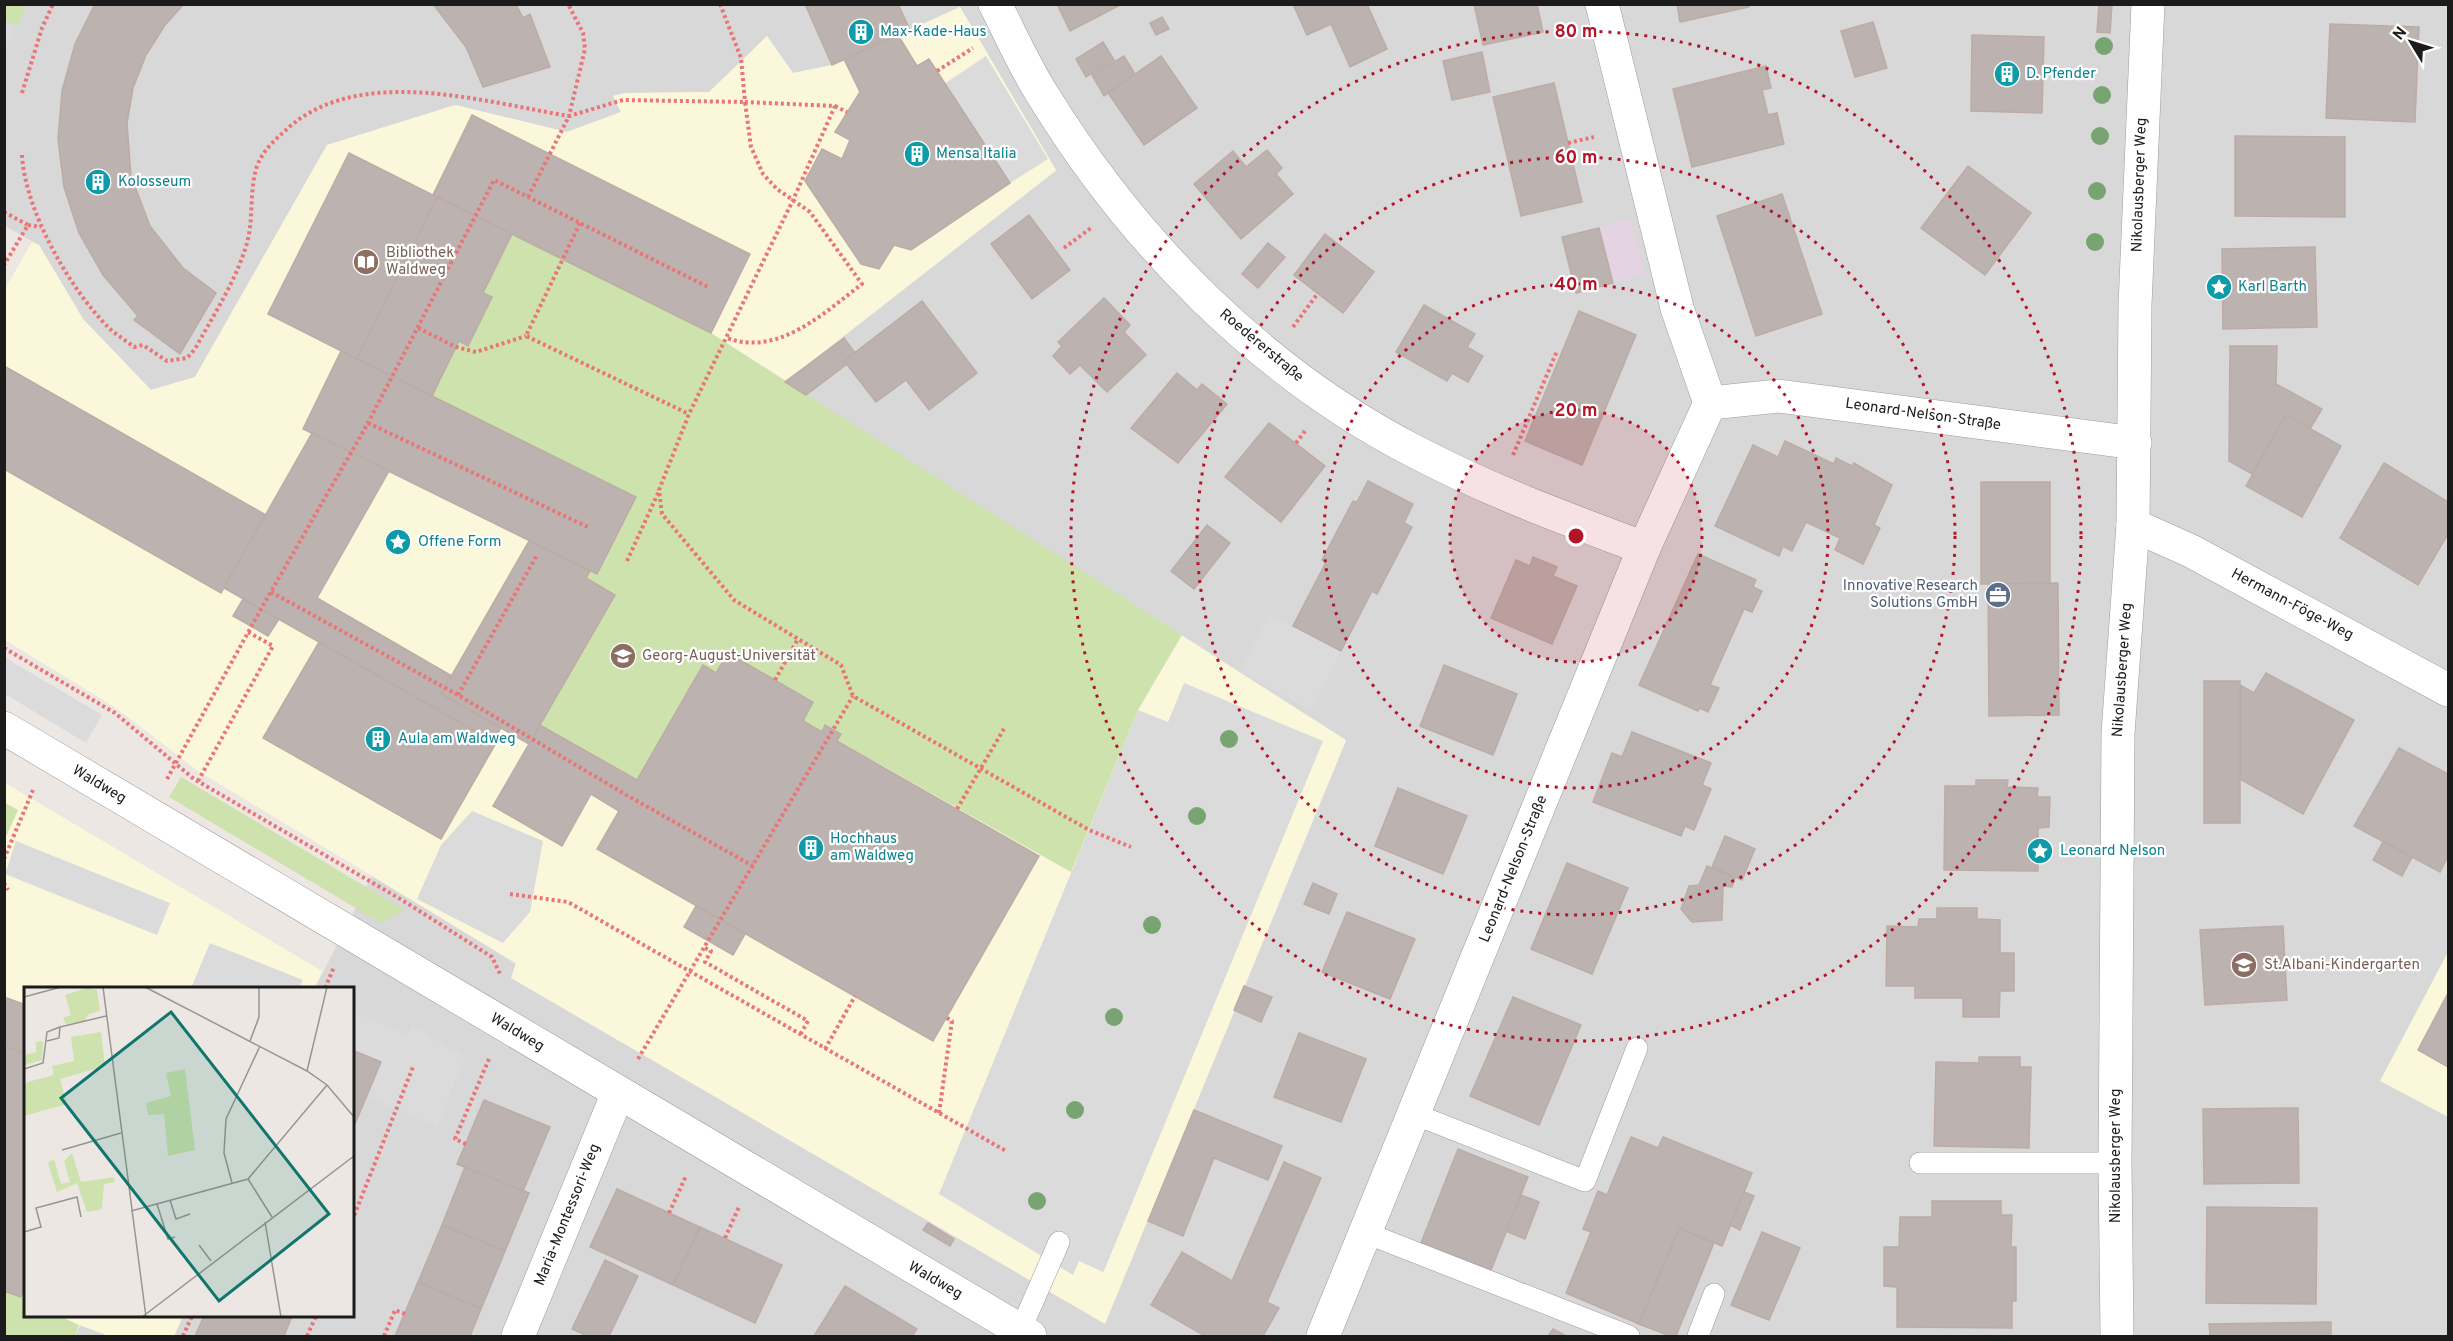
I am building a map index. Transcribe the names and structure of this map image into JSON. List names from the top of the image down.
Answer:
{
  "streets": {
    "street": [
      "Nikolausberger Weg",
      "Roedererstraße",
      "Leonard-Nelson-Straße",
      "Hermann-Föge-Weg",
      "Waldweg",
      "Maria-Montessori-Weg"
    ]
  },
  "crossings": [
    ["Nikolausberger Weg", "Leonard-Nelson-Straße"],
    ["Nikolausberger Weg", "Hermann-Föge-Weg"],
    ["Roedererstraße", "Leonard-Nelson-Straße"],
    ["Waldweg", "Maria-Montessori-Weg"]
  ],
  "places": {
    "building": [
      "Max-Kade-Haus",
      "D. Pfender",
      "Mensa Italia",
      "Kolosseum",
      "Aula am Waldweg",
      "Hochhaus am Waldweg"
    ],
    "library": ["Bibliothek Waldweg"],
    "place": ["Karl Barth", "Offene Form", "Leonard Nelson"],
    "office": ["Innovative Research Solutions GmbH"],
    "school or university": ["Georg-August-Universität", "St.Albani-Kindergarten"]
  },
  "north": "top left",
  "rings": [
    "80 m",
    "60 m",
    "40 m",
    "20 m"
  ]
}
